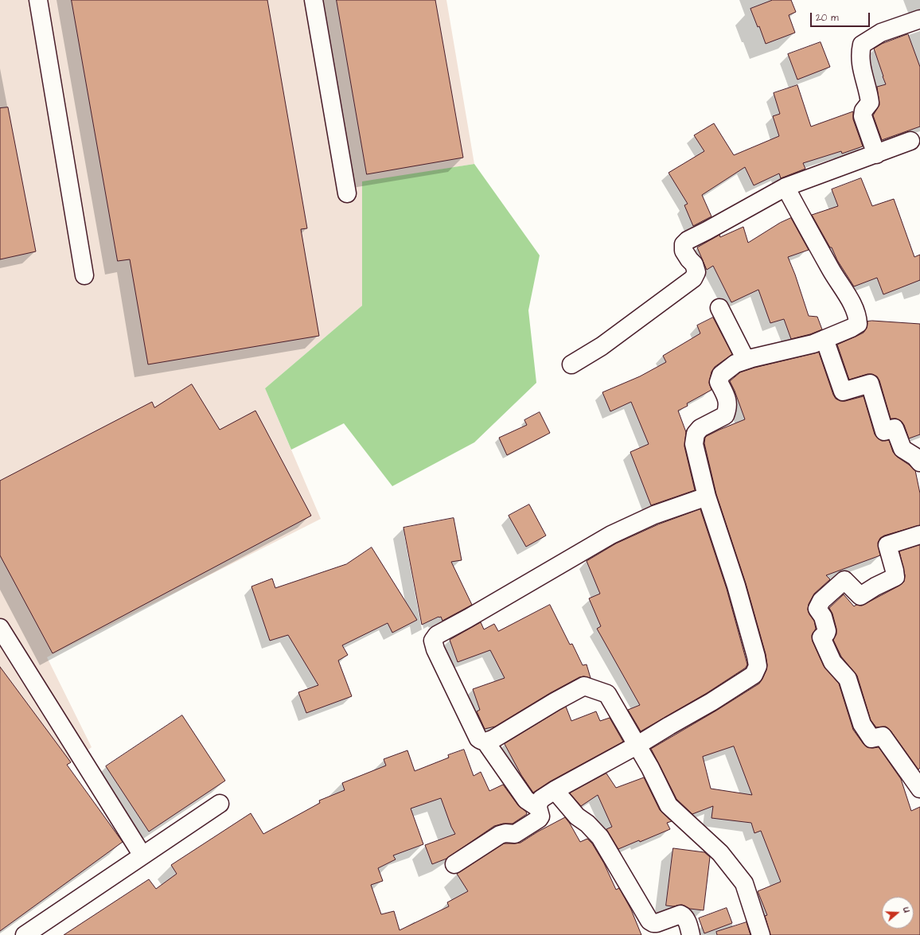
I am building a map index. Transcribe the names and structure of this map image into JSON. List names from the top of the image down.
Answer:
{
  "scale_bar": "20 m",
  "north": "right"
}
